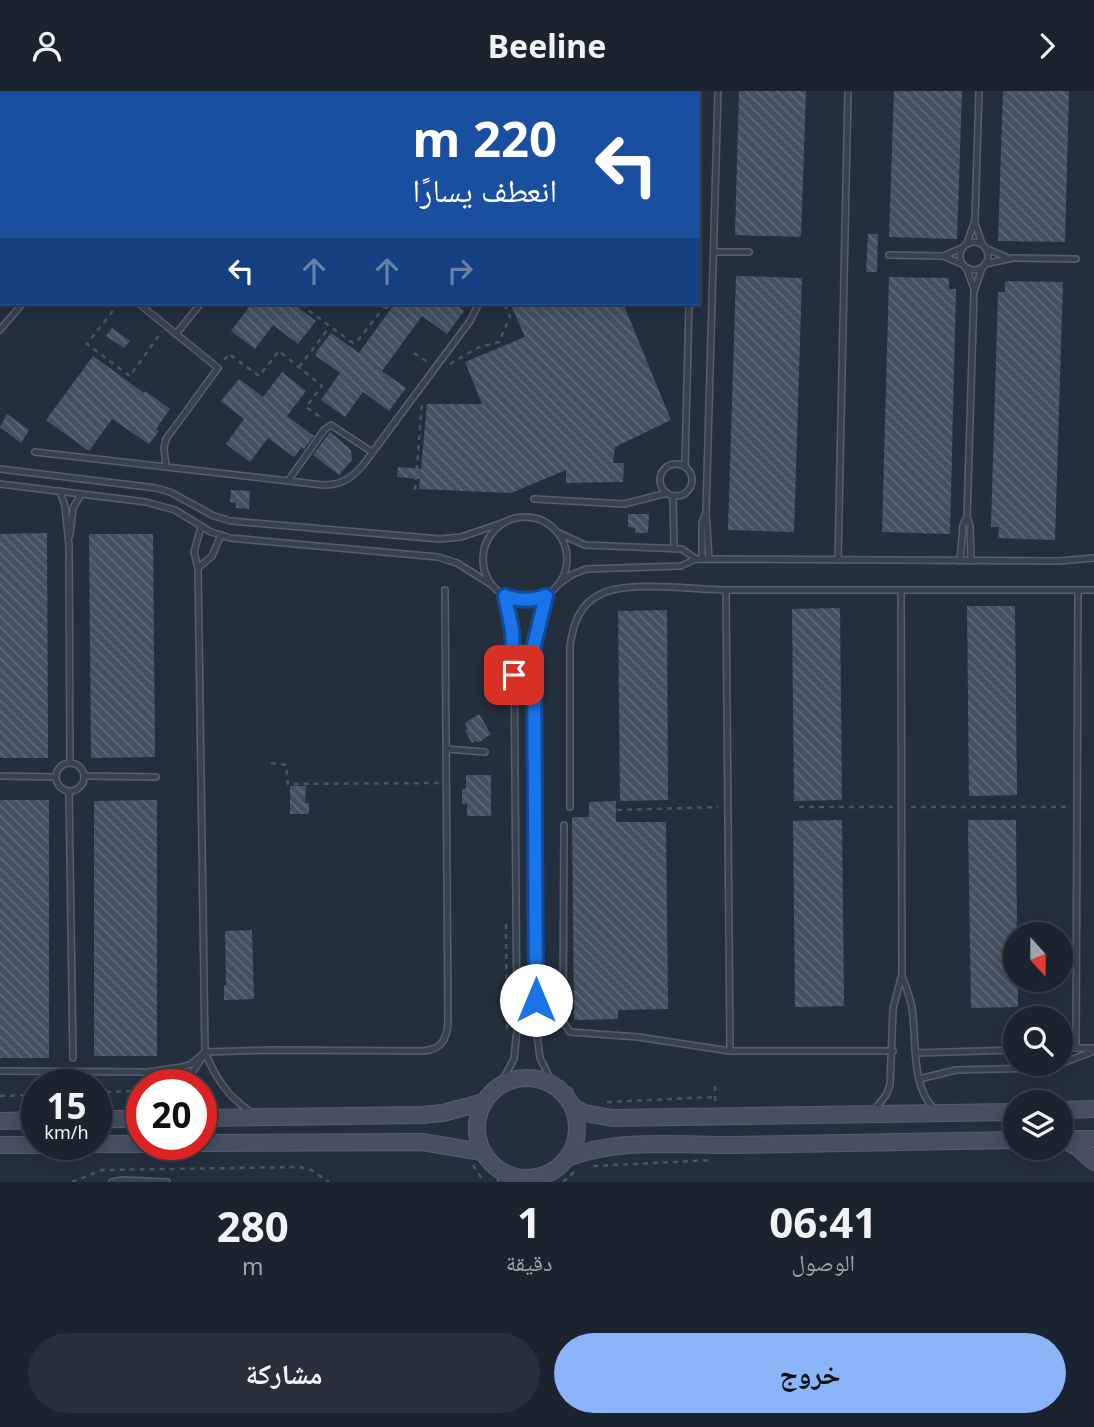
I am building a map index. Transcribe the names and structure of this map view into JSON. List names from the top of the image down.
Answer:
{
  "north": "bottom",
  "page": {
    "header": "Beeline",
    "turn": ["220 m", "انعطف يسارًا"],
    "speed": "15 km/h",
    "limit": "20",
    "eta": [
      "06:41",
      "الوصول",
      "1",
      "دقيقة",
      "280",
      "m"
    ],
    "buttons": ["خروج", "مشاركة"]
  }
}
